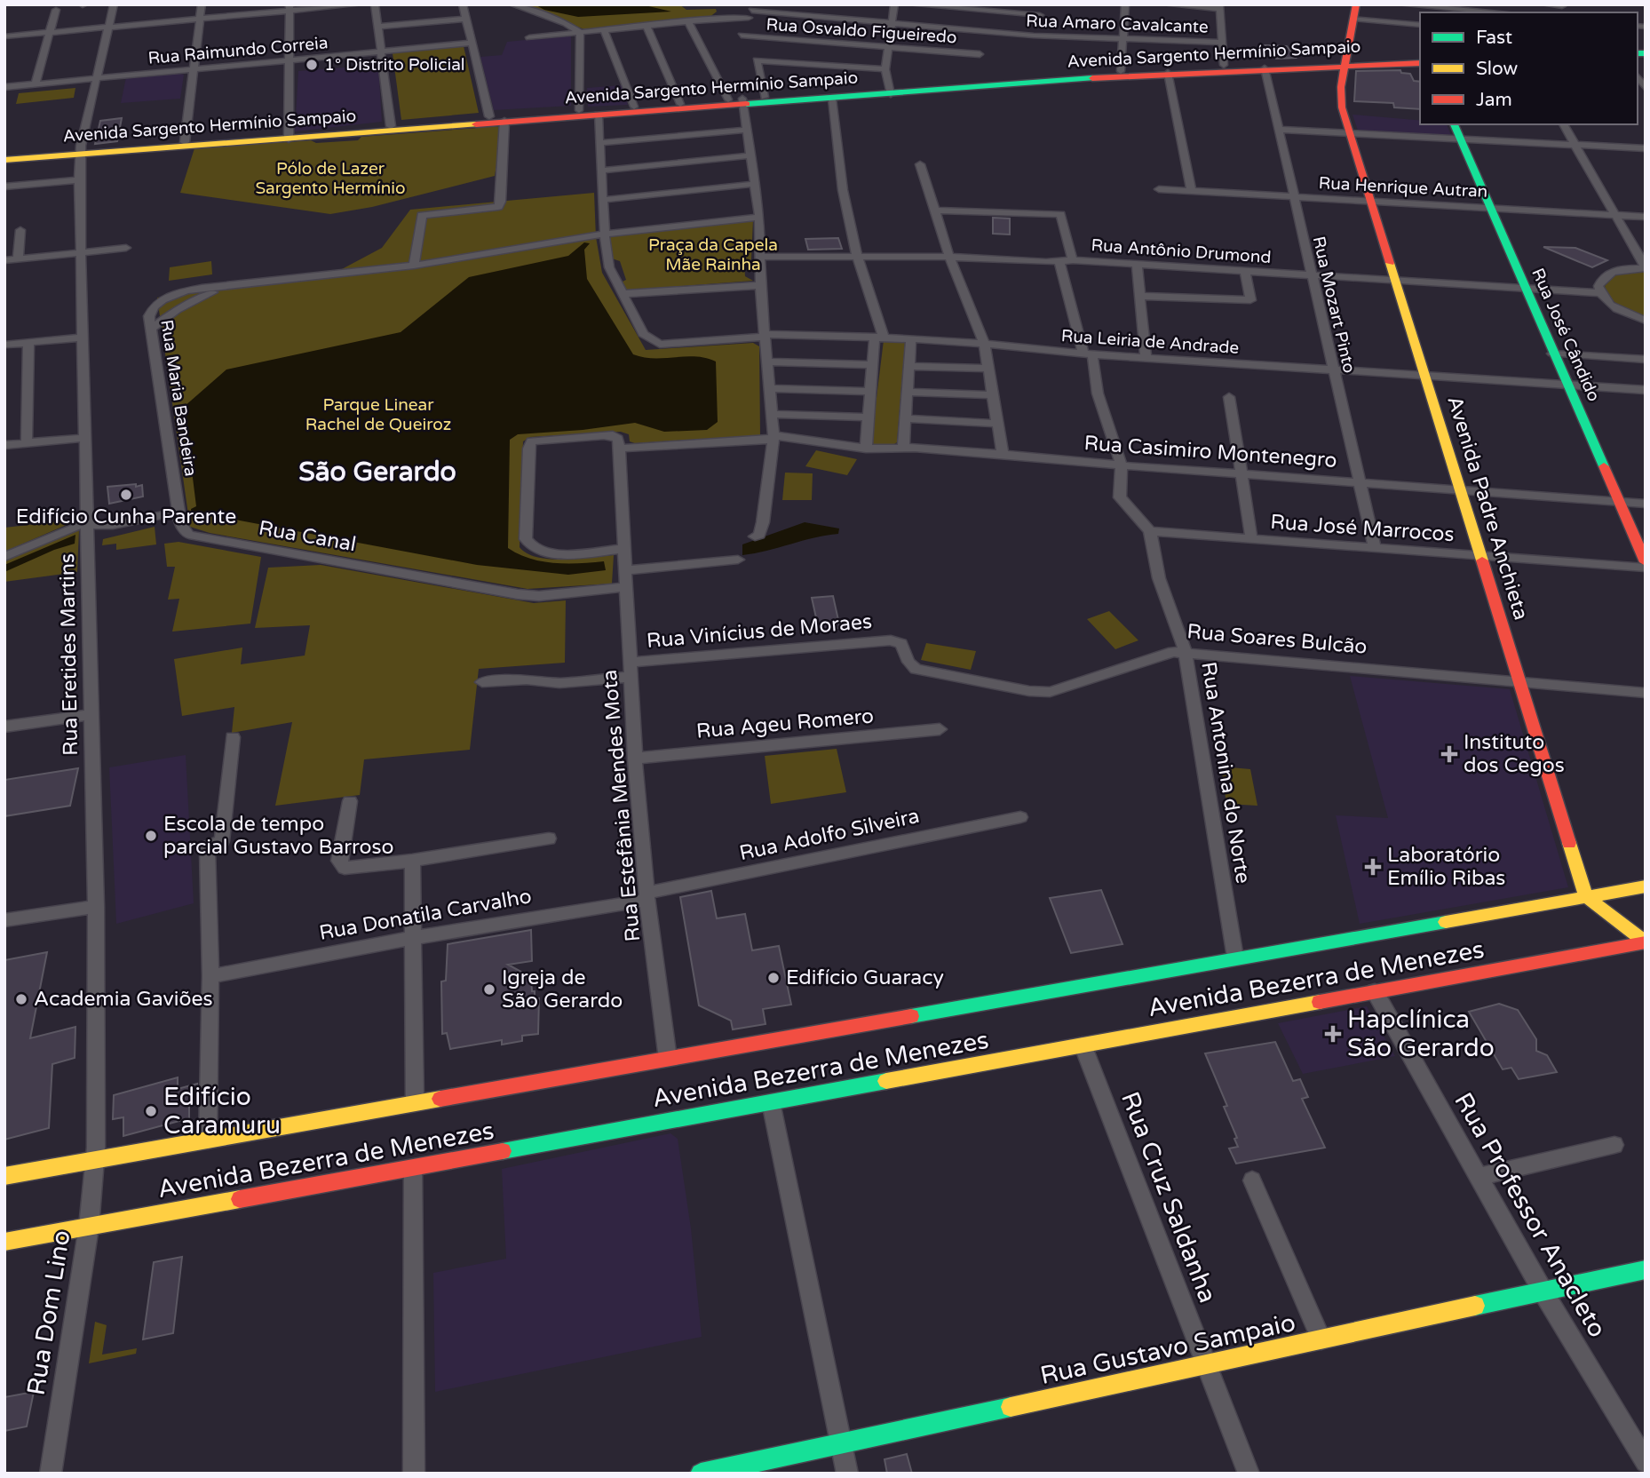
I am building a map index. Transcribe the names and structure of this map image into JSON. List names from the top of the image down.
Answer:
{
  "streets": {
    "main road": [
      "Avenida Sargento Hermínio Sampaio",
      "Rua José Cândido",
      "Avenida Padre Anchieta",
      "Avenida Bezerra de Menezes",
      "Rua Gustavo Sampaio"
    ],
    "street": [
      "Rua Amaro Cavalcante",
      "Rua Osvaldo Figueiredo",
      "Rua Raimundo Correia",
      "Rua Henrique Autran",
      "Rua Antônio Drumond",
      "Rua Mozart Pinto",
      "Rua Leiria de Andrade",
      "Rua Maria Bandeira",
      "Rua Casimiro Montenegro",
      "Rua José Marrocos",
      "Rua Canal",
      "Rua Vinícius de Moraes",
      "Rua Soares Bulcão",
      "Rua Eretides Martins",
      "Rua Ageu Romero",
      "Rua Antonina do Norte",
      "Rua Estefânia Mendes Mota",
      "Rua Adolfo Silveira",
      "Rua Donatila Carvalho",
      "Rua Cruz Saldanha",
      "Rua Professor Anacleto",
      "Rua Dom Lino"
    ]
  },
  "crossings": [
    ["Rua Raimundo Correia", "Rua Eretides Martins"],
    ["Avenida Sargento Hermínio Sampaio", "Rua Mozart Pinto"],
    ["Avenida Sargento Hermínio Sampaio", "Avenida Padre Anchieta"],
    ["Avenida Sargento Hermínio Sampaio", "Rua Eretides Martins"],
    ["Rua Henrique Autran", "Rua Mozart Pinto"],
    ["Rua Henrique Autran", "Rua José Cândido"],
    ["Rua Henrique Autran", "Avenida Padre Anchieta"],
    ["Rua Antônio Drumond", "Rua Mozart Pinto"],
    ["Rua Antônio Drumond", "Rua José Cândido"],
    ["Rua Antônio Drumond", "Avenida Padre Anchieta"],
    ["Rua Mozart Pinto", "Rua Leiria de Andrade"],
    ["Rua Mozart Pinto", "Rua Casimiro Montenegro"],
    ["Rua Mozart Pinto", "Rua José Marrocos"],
    ["Rua José Cândido", "Rua Leiria de Andrade"],
    ["Rua José Cândido", "Rua Casimiro Montenegro"],
    ["Rua Leiria de Andrade", "Avenida Padre Anchieta"],
    ["Rua Maria Bandeira", "Rua Canal"],
    ["Rua Casimiro Montenegro", "Avenida Padre Anchieta"],
    ["Rua Casimiro Montenegro", "Rua Estefânia Mendes Mota"],
    ["Avenida Padre Anchieta", "Rua José Marrocos"],
    ["Avenida Padre Anchieta", "Rua Soares Bulcão"],
    ["Avenida Padre Anchieta", "Avenida Bezerra de Menezes"],
    ["Rua José Marrocos", "Rua Antonina do Norte"],
    ["Rua Canal", "Rua Estefânia Mendes Mota"],
    ["Rua Vinícius de Moraes", "Rua Soares Bulcão"],
    ["Rua Vinícius de Moraes", "Rua Estefânia Mendes Mota"],
    ["Rua Soares Bulcão", "Rua Antonina do Norte"],
    ["Rua Eretides Martins", "Avenida Bezerra de Menezes"],
    ["Rua Eretides Martins", "Rua Dom Lino"],
    ["Rua Ageu Romero", "Rua Estefânia Mendes Mota"],
    ["Rua Antonina do Norte", "Avenida Bezerra de Menezes"],
    ["Rua Estefânia Mendes Mota", "Rua Adolfo Silveira"],
    ["Rua Estefânia Mendes Mota", "Rua Donatila Carvalho"],
    ["Rua Estefânia Mendes Mota", "Avenida Bezerra de Menezes"],
    ["Rua Adolfo Silveira", "Rua Donatila Carvalho"],
    ["Avenida Bezerra de Menezes", "Rua Cruz Saldanha"],
    ["Avenida Bezerra de Menezes", "Rua Professor Anacleto"],
    ["Avenida Bezerra de Menezes", "Rua Dom Lino"],
    ["Rua Cruz Saldanha", "Rua Gustavo Sampaio"],
    ["Rua Professor Anacleto", "Rua Gustavo Sampaio"]
  ],
  "districts": ["São Gerardo"],
  "parks": ["Pólo de Lazer Sargento Hermínio", "Praça da Capela Mãe Rainha", "Parque Linear Rachel de Queiroz"],
  "places": {
    "other": [
      "1° Distrito Policial",
      "Edifício Cunha Parente",
      "Escola de tempo parcial Gustavo Barroso",
      "Edifício Guaracy",
      "Igreja de São Gerardo",
      "Academia Gaviões",
      "Edifício Caramuru"
    ],
    "health": ["Instituto dos Cegos", "Laboratório Emílio Ribas", "Hapclínica São Gerardo"]
  },
  "legend": ["Fast", "Slow", "Jam"]
}
